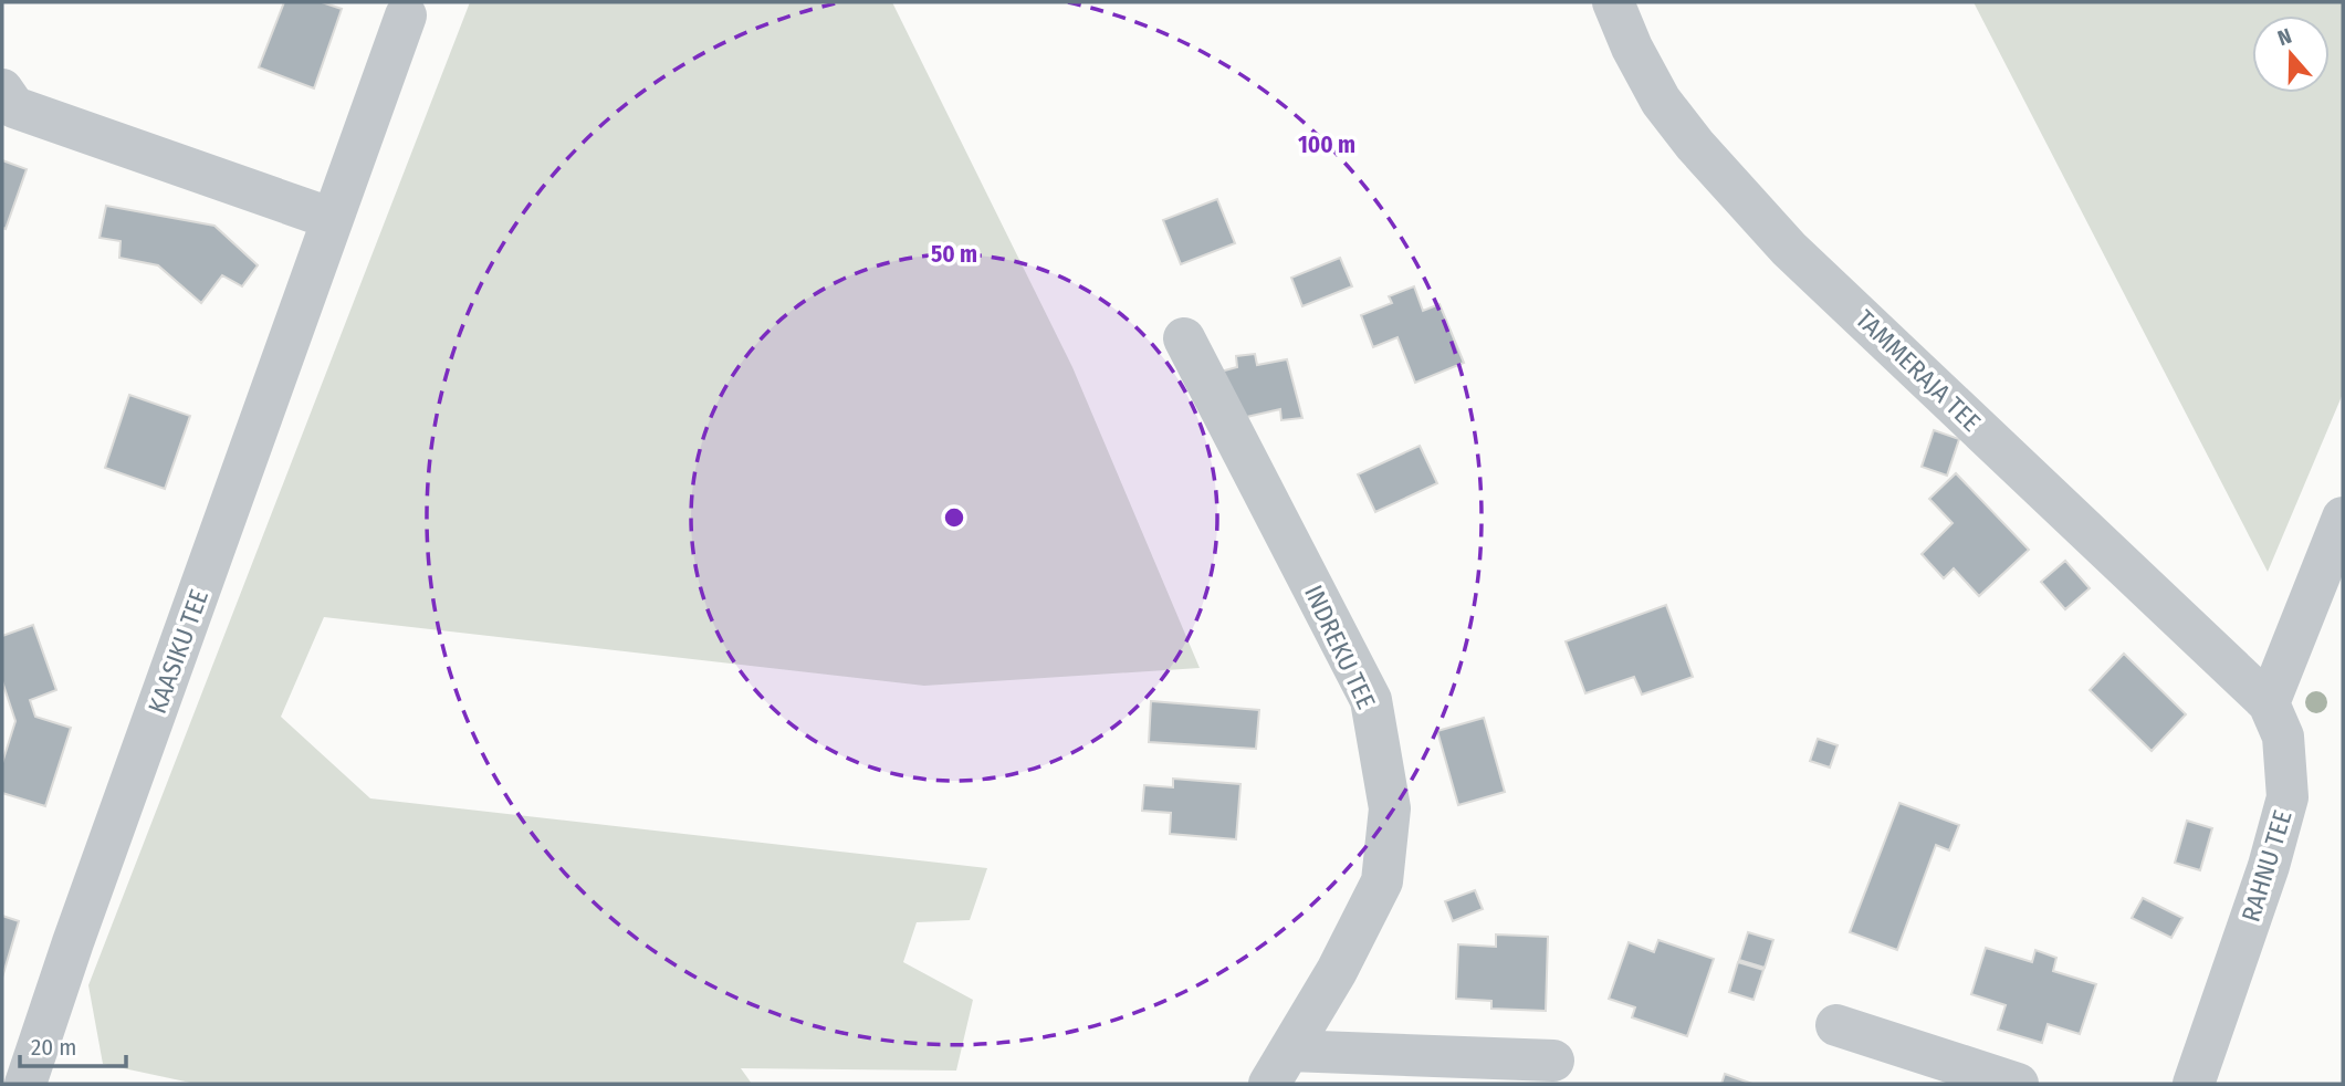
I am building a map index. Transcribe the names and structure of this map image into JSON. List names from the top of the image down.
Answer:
{
  "streets": {
    "street": [
      "TAMMERAJA TEE",
      "INDREKU TEE",
      "KAASIKU TEE",
      "RAHNU TEE"
    ]
  },
  "crossings": [
    ["TAMMERAJA TEE", "RAHNU TEE"]
  ],
  "scale_bar": "20 m",
  "north": "top",
  "rings": ["100 m", "50 m"]
}
